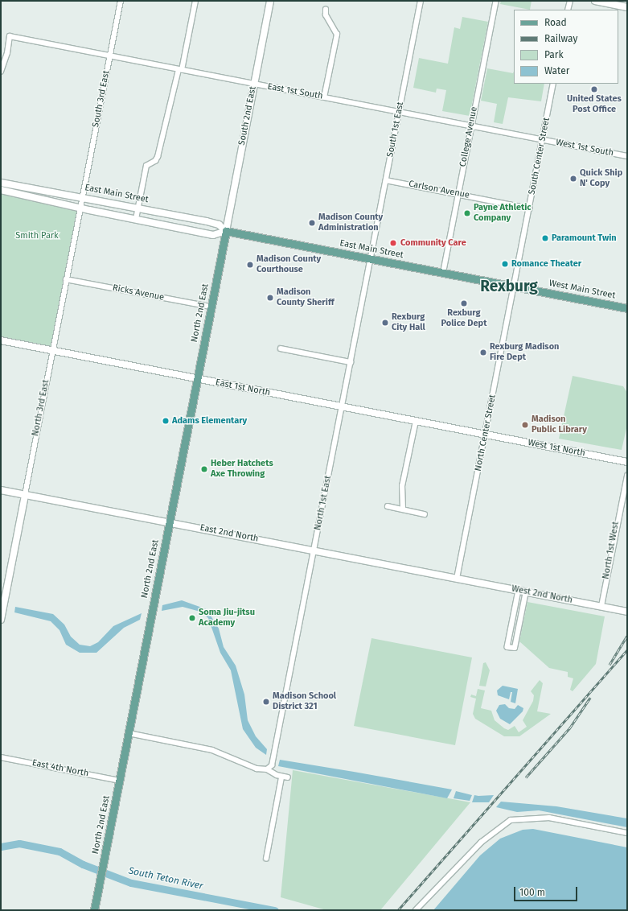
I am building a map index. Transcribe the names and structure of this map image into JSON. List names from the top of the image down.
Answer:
{
  "streets": {
    "main road": ["East Main Street", "West Main Street", "North 2nd East"],
    "street": [
      "East 1st South",
      "South 3rd East",
      "South 2nd East",
      "South 1st East",
      "College Avenue",
      "West 1st South",
      "South Center Street",
      "Carlson Avenue",
      "Ricks Avenue",
      "East 1st North",
      "North 3rd East",
      "North Center Street",
      "West 1st North",
      "North 1st East",
      "East 2nd North",
      "North 1st West",
      "West 2nd North",
      "East 4th North"
    ]
  },
  "crossings": [
    ["East 1st South", "South 3rd East"],
    ["East 1st South", "South 2nd East"],
    ["East 1st South", "South 1st East"],
    ["East 1st South", "College Avenue"],
    ["East 1st South", "West 1st South"],
    ["East 1st South", "South Center Street"],
    ["South 3rd East", "East Main Street"],
    ["South 3rd East", "North 3rd East"],
    ["South 2nd East", "East Main Street"],
    ["South 2nd East", "North 2nd East"],
    ["South 1st East", "Carlson Avenue"],
    ["South 1st East", "East Main Street"],
    ["South 1st East", "North 1st East"],
    ["College Avenue", "Carlson Avenue"],
    ["College Avenue", "East Main Street"],
    ["West 1st South", "South Center Street"],
    ["South Center Street", "Carlson Avenue"],
    ["South Center Street", "East Main Street"],
    ["South Center Street", "West Main Street"],
    ["South Center Street", "North Center Street"],
    ["East Main Street", "West Main Street"],
    ["East Main Street", "North 2nd East"],
    ["East Main Street", "North 3rd East"],
    ["East Main Street", "North Center Street"],
    ["East Main Street", "North 1st East"],
    ["West Main Street", "North Center Street"],
    ["Ricks Avenue", "North 2nd East"],
    ["Ricks Avenue", "North 3rd East"],
    ["North 2nd East", "East 1st North"],
    ["North 2nd East", "East 2nd North"],
    ["North 2nd East", "East 4th North"],
    ["East 1st North", "North 3rd East"],
    ["East 1st North", "North Center Street"],
    ["East 1st North", "West 1st North"],
    ["East 1st North", "North 1st East"],
    ["North 3rd East", "East 2nd North"],
    ["North Center Street", "West 1st North"],
    ["North Center Street", "East 2nd North"],
    ["North Center Street", "West 2nd North"],
    ["North 1st East", "East 2nd North"],
    ["East 2nd North", "West 2nd North"],
    ["North 1st West", "West 2nd North"]
  ],
  "districts": ["Rexburg"],
  "water": ["South Teton River"],
  "parks": ["Smith Park"],
  "places": [
    "United States Post Office",
    "Quick Ship N' Copy",
    "Payne Athletic Company",
    "Madison County Administration",
    "Paramount Twin",
    "Community Care",
    "Romance Theater",
    "Madison County Courthouse",
    "Madison County Sheriff",
    "Rexburg Police Dept",
    "Rexburg City Hall",
    "Rexburg Madison Fire Dept",
    "Adams Elementary",
    "Madison Public Library",
    "Heber Hatchets Axe Throwing",
    "Soma Jiu-jitsu Academy",
    "Madison School District 321"
  ],
  "legend": [
    "Road",
    "Railway",
    "Park",
    "Water"
  ],
  "scale_bar": "100 m"
}
